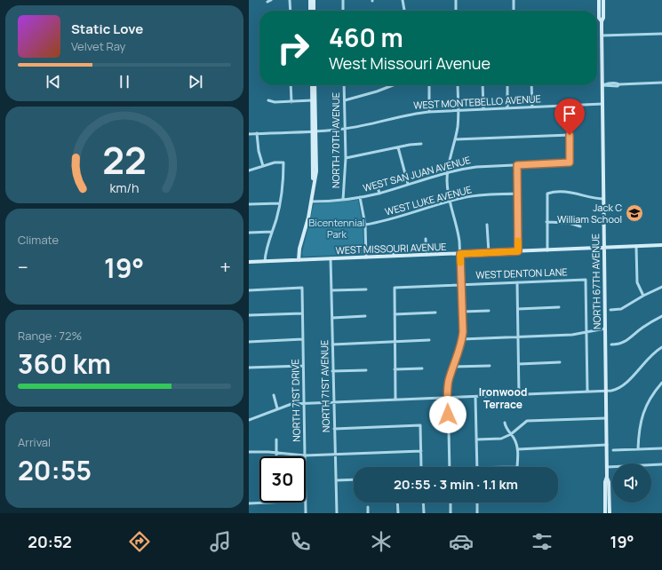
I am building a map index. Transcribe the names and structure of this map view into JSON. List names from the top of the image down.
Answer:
{
  "streets": {
    "street": [
      "WEST MONTEBELLO AVENUE",
      "NORTH 70TH AVENUE",
      "WEST SAN JUAN AVENUE",
      "WEST LUKE AVENUE",
      "WEST MISSOURI AVENUE",
      "WEST DENTON LANE",
      "NORTH 67TH AVENUE",
      "NORTH 71ST AVENUE",
      "NORTH 71ST DRIVE"
    ]
  },
  "crossings": [
    ["WEST MONTEBELLO AVENUE", "NORTH 70TH AVENUE"],
    ["WEST MONTEBELLO AVENUE", "NORTH 67TH AVENUE"],
    ["NORTH 70TH AVENUE", "WEST SAN JUAN AVENUE"],
    ["WEST MISSOURI AVENUE", "NORTH 67TH AVENUE"],
    ["WEST MISSOURI AVENUE", "NORTH 71ST AVENUE"]
  ],
  "districts": ["Ironwood Terrace"],
  "parks": ["Bicentennial Park"],
  "places": {
    "school or university": ["Jack C William School"]
  },
  "page": {
    "turn": ["460 m", "West Missouri Avenue"],
    "song": ["Static Love", "Velvet Ray"],
    "tile": [
      "Climate",
      ["Range · 72%", "360 km"],
      ["Arrival", "20:55"]
    ],
    "heat": ["−", "19°", "+"],
    "limit": "30",
    "trip": "20:55 · 3 min · 1.1 km",
    "tabs": ["20:52", "19°"],
    "gauge": ["22", "km/h"]
  }
}
